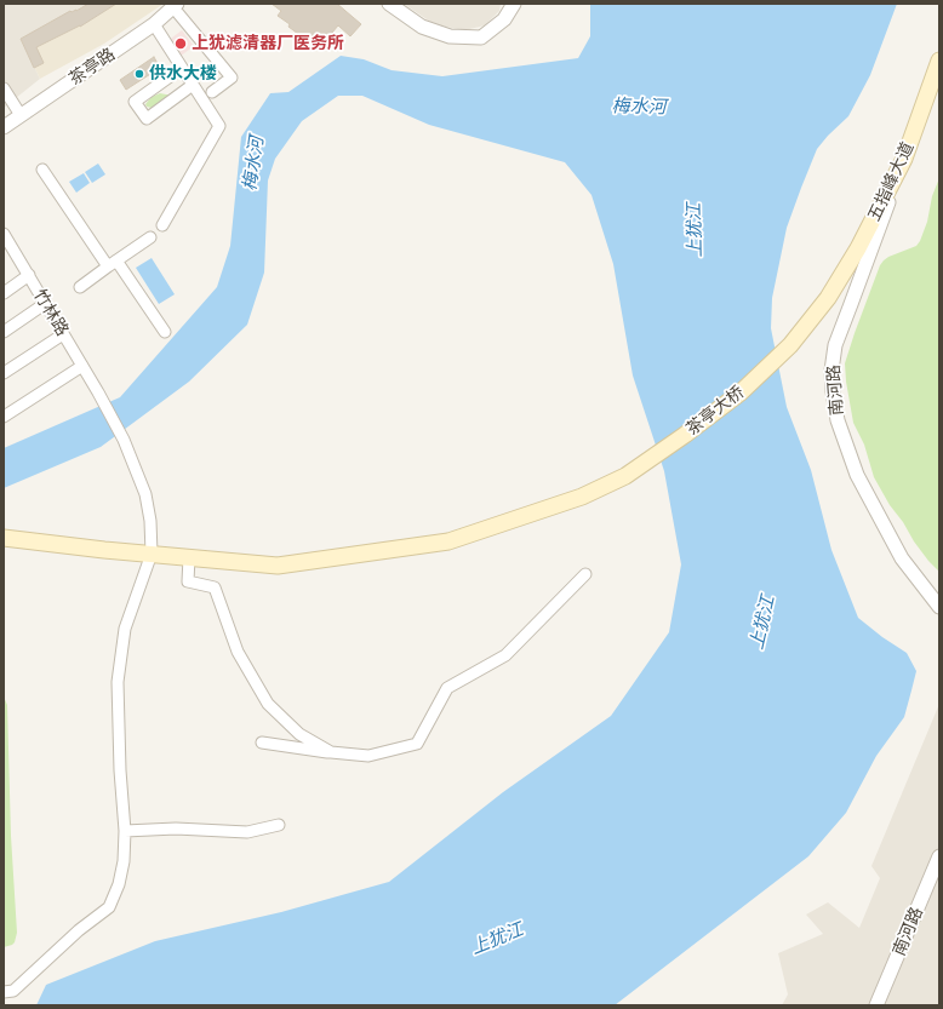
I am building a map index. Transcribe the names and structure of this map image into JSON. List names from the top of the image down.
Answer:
{
  "streets": {
    "main road": ["五指峰大道", "茶亭大桥"],
    "street": ["茶亭路", "竹林路", "南河路"]
  },
  "crossings": [
    ["五指峰大道", "南河路"],
    ["五指峰大道", "茶亭大桥"],
    ["竹林路", "茶亭大桥"]
  ],
  "water": ["梅水河", "上犹江"],
  "places": ["上犹滤清器厂医务所", "供水大楼"]
}
